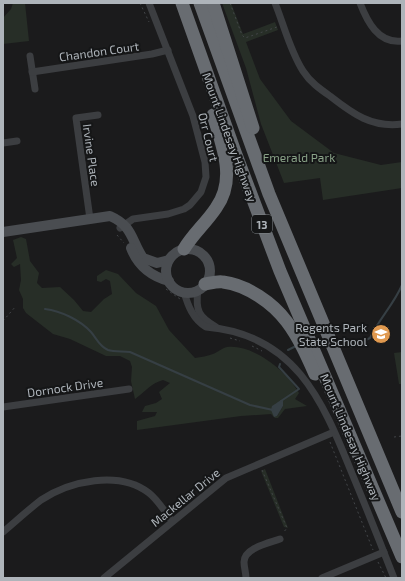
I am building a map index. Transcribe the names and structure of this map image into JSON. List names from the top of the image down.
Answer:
{
  "streets": {
    "highway": ["Mount Lindesay Highway", "13"],
    "street": [
      "Chandon Court",
      "Orr Court",
      "Irvine Place",
      "Dornock Drive",
      "Mackellar Drive"
    ]
  },
  "crossings": [
    ["Chandon Court", "Orr Court"]
  ],
  "parks": ["Emerald Park"],
  "places": {
    "school or university": ["Regents Park State School"]
  }
}
